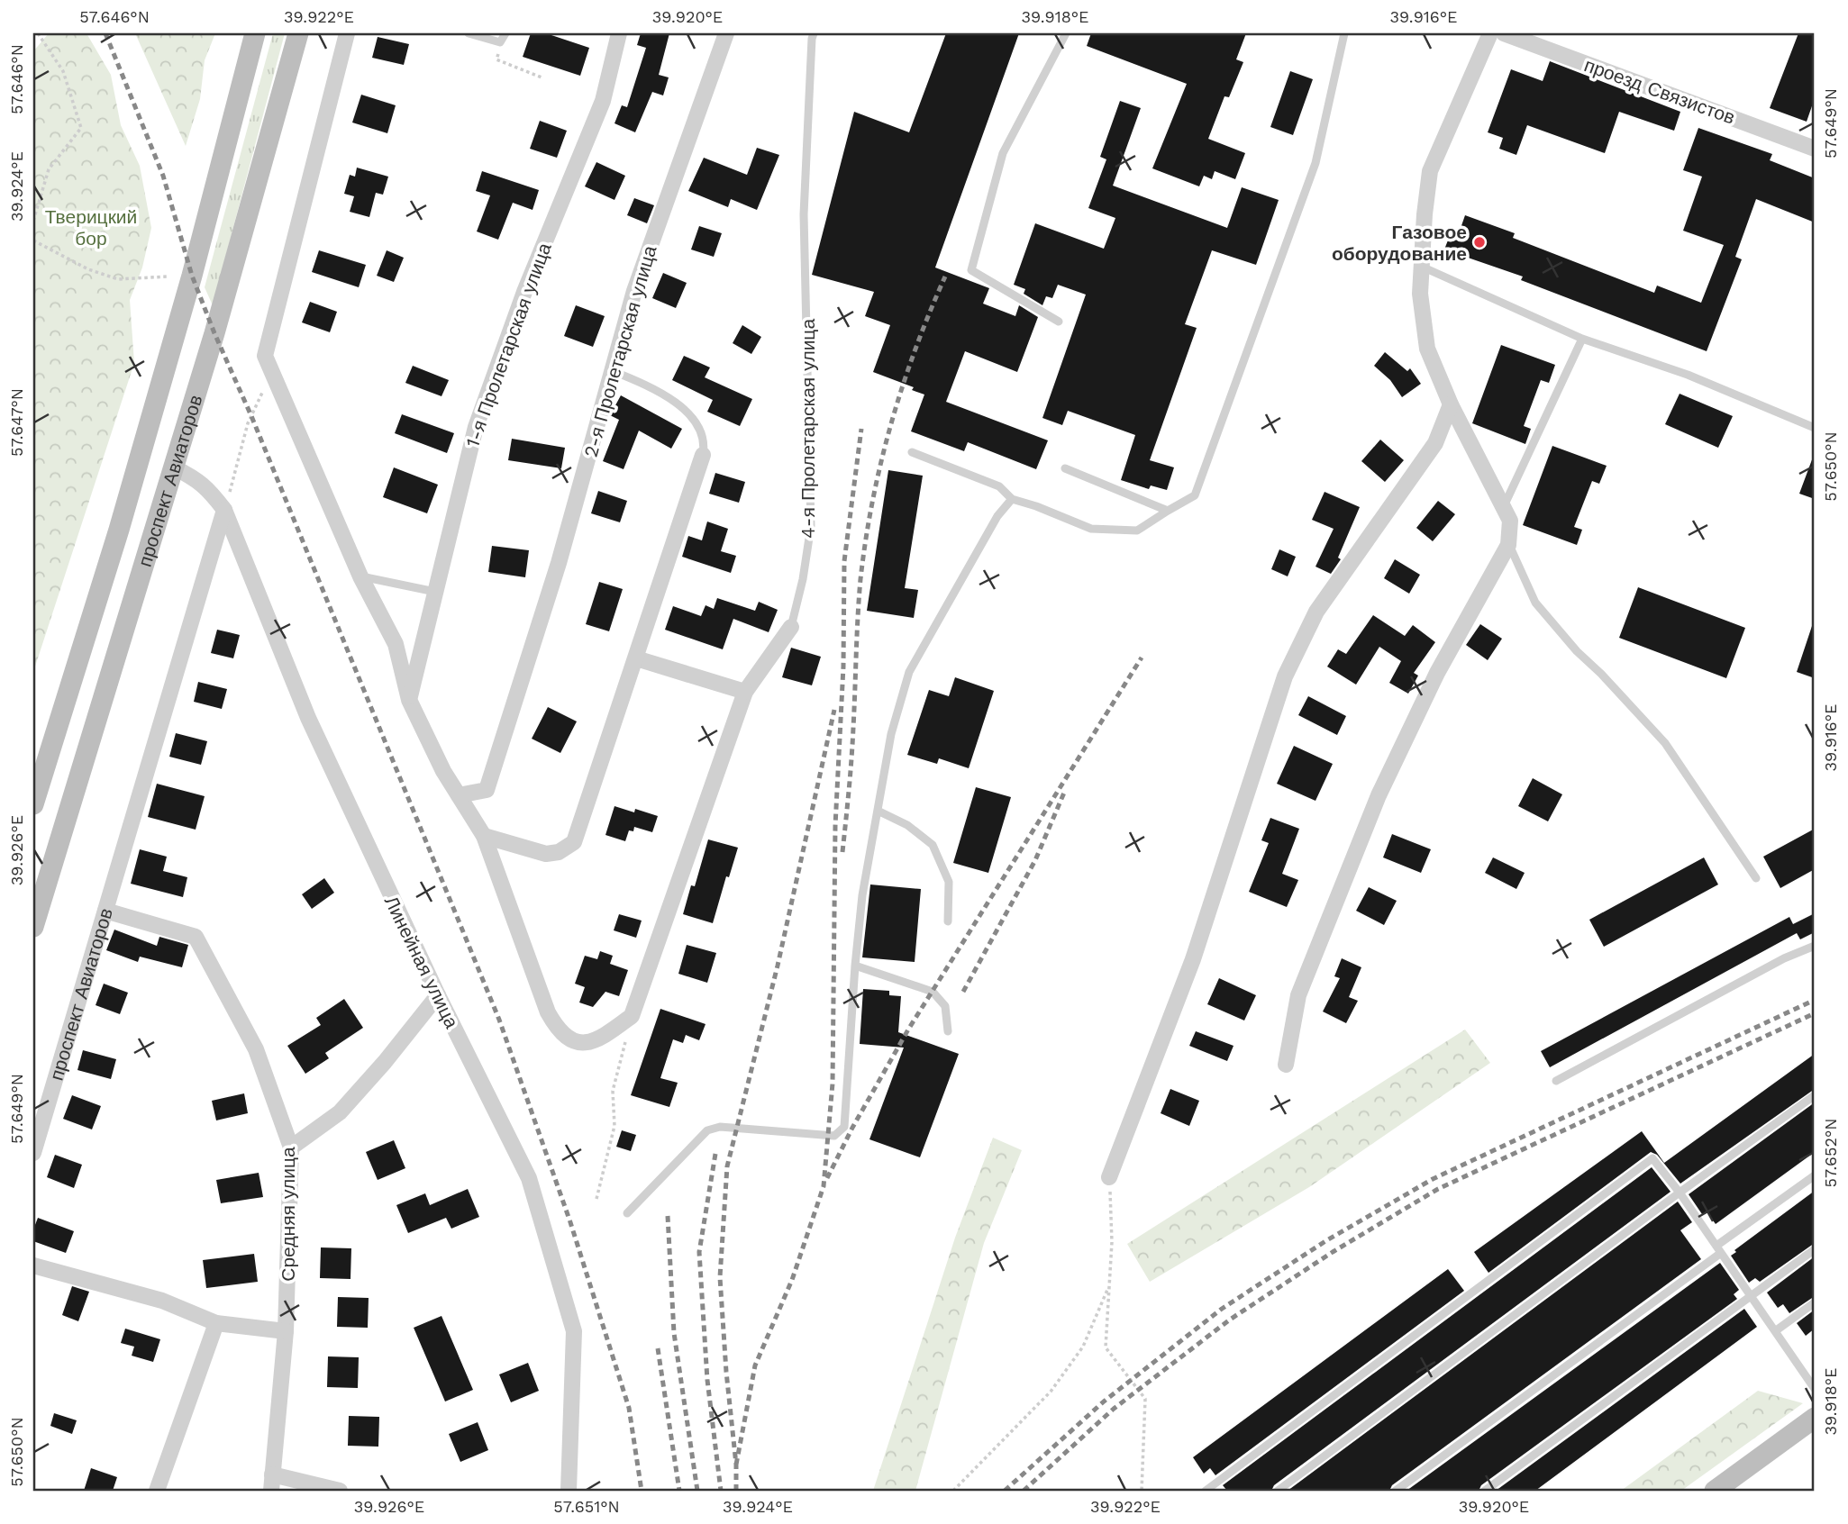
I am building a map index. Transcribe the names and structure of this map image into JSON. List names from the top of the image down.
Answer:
{
  "streets": {
    "main road": ["проспект Авиаторов"],
    "street": [
      "проезд Связистов",
      "1-я Пролетарская улица",
      "2-я Пролетарская улица",
      "4-я Пролетарская улица",
      "Линейная улица",
      "Средняя улица"
    ]
  },
  "crossings": [
    ["проспект Авиаторов", "Линейная улица"],
    ["проспект Авиаторов", "Средняя улица"]
  ],
  "parks": ["Тверицкий бор"],
  "places": ["Газовое оборудование"],
  "coordinates": [
    "57.646°N",
    "39.922°E",
    "39.920°E",
    "39.918°E",
    "39.916°E",
    "57.649°N",
    "39.924°E",
    "57.647°N",
    "57.650°N",
    "39.926°E",
    "57.652°N",
    "57.651°N"
  ]
}
